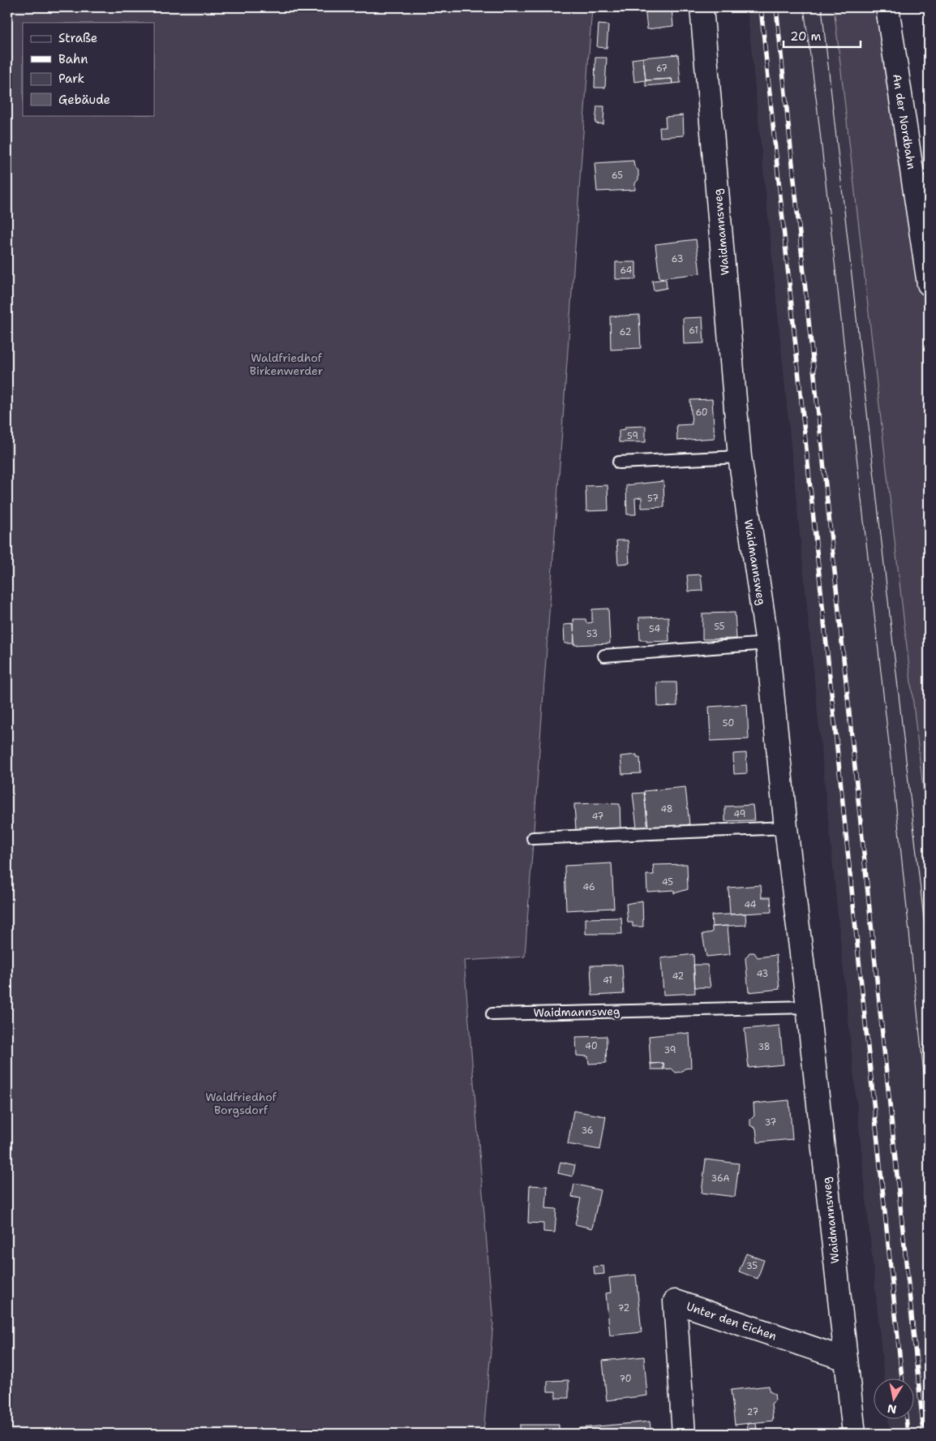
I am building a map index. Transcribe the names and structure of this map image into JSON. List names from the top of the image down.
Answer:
{
  "streets": {
    "street": ["An der Nordbahn", "Waidmannsweg", "Unter den Eichen"]
  },
  "crossings": [
    ["Waidmannsweg", "Unter den Eichen"]
  ],
  "parks": ["Waldfriedhof Birkenwerder", "Waldfriedhof Borgsdorf"],
  "house_numbers": [
    "67",
    "65",
    "63",
    "64",
    "61",
    "62",
    "60",
    "59",
    "57",
    "55",
    "54",
    "53",
    "50",
    "48",
    "49",
    "47",
    "45",
    "46",
    "44",
    "43",
    "42",
    "41",
    "40",
    "38",
    "39",
    "37",
    "36",
    "36A",
    "35",
    "72",
    "70",
    "27"
  ],
  "legend": [
    "Straße",
    "Bahn",
    "Park",
    "Gebäude"
  ],
  "scale_bar": "20 m",
  "north": "bottom"
}
